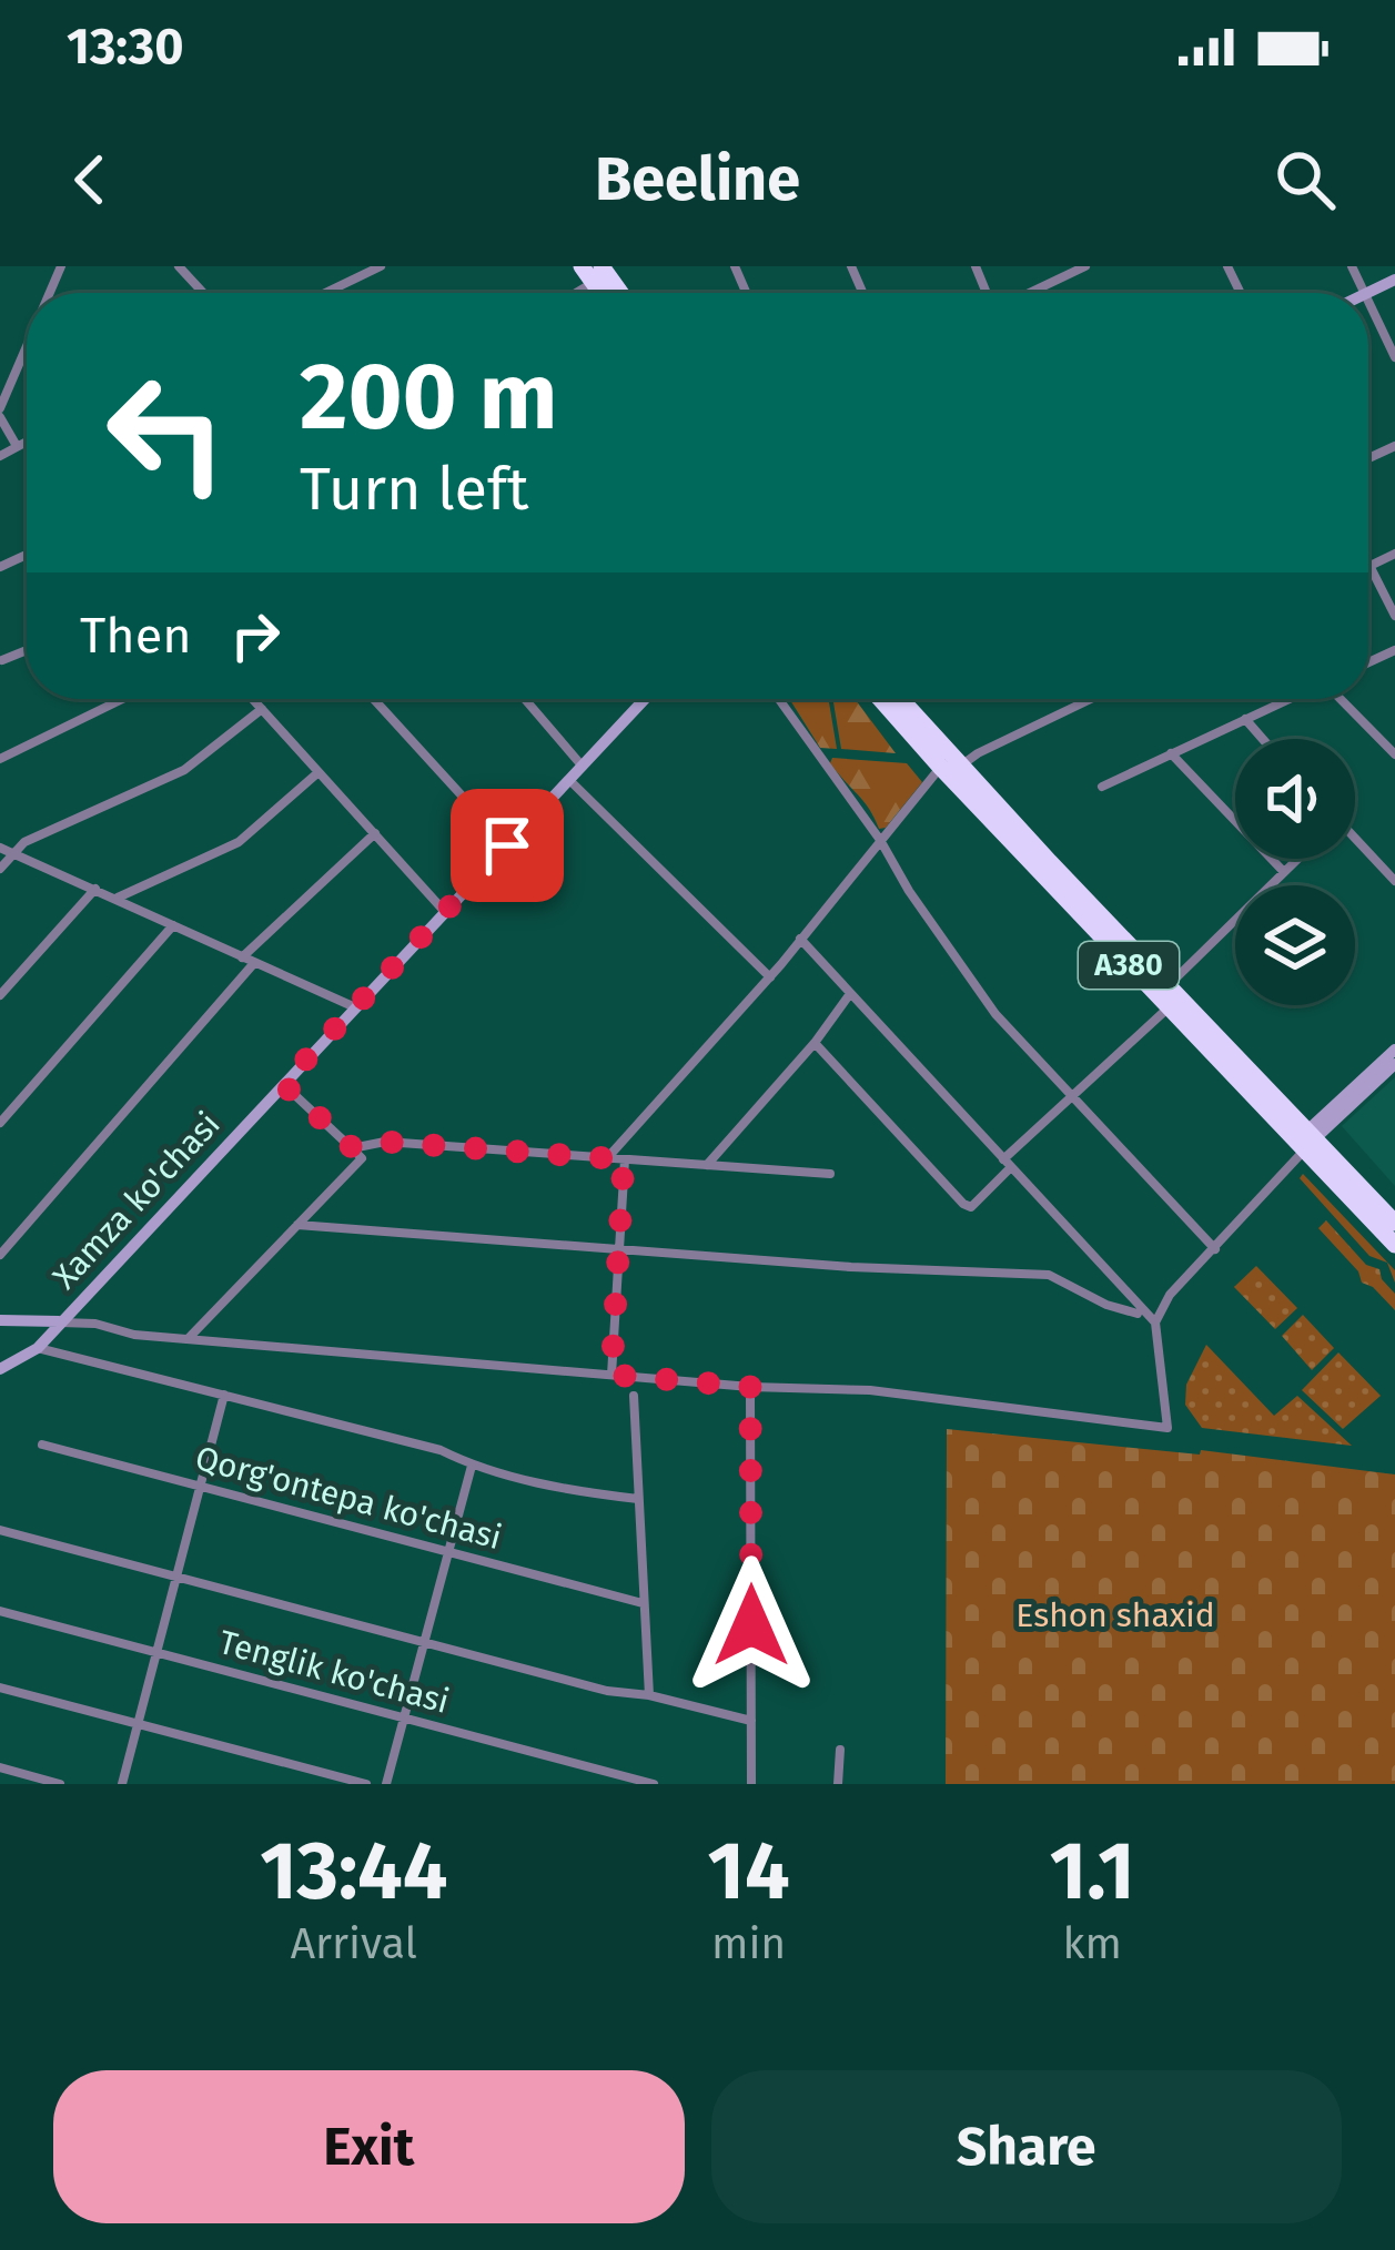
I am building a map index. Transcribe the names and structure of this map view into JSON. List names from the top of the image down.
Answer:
{
  "streets": {
    "highway": ["A380"],
    "street": ["Xamza ko'chasi", "Qorg'ontepa ko'chasi", "Tenglik ko'chasi"]
  },
  "parks": ["Eshon shaxid"],
  "page": {
    "status": "13:30",
    "header": "Beeline",
    "turn": ["200 m", "Turn left"],
    "then": "Then",
    "eta": [
      "13:44",
      "Arrival",
      "14",
      "min",
      "1.1",
      "km"
    ],
    "buttons": ["Exit", "Share"]
  }
}
